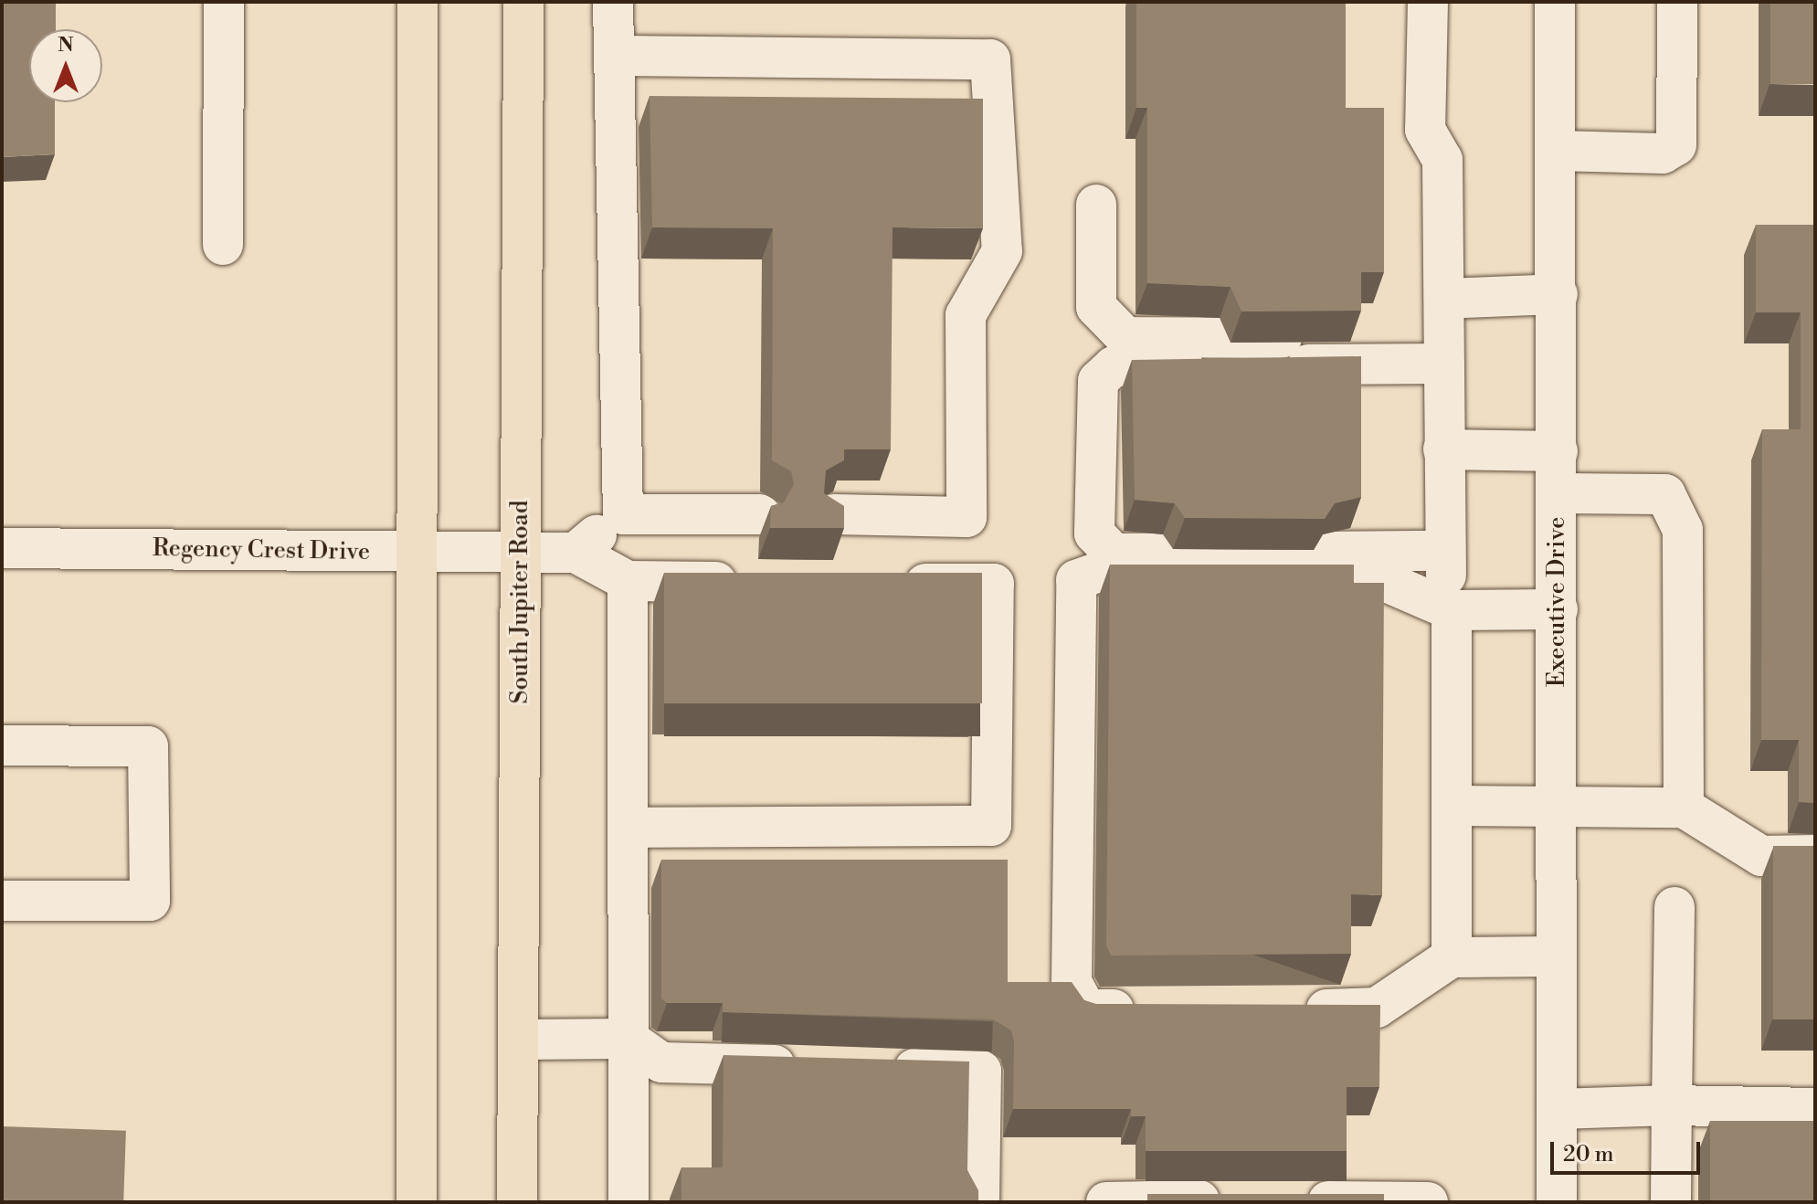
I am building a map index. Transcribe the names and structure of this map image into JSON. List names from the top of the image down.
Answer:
{
  "streets": {
    "main road": ["South Jupiter Road"],
    "street": ["Regency Crest Drive", "Executive Drive"]
  },
  "crossings": [
    ["Regency Crest Drive", "South Jupiter Road"]
  ],
  "scale_bar": "20 m",
  "north": "top"
}
